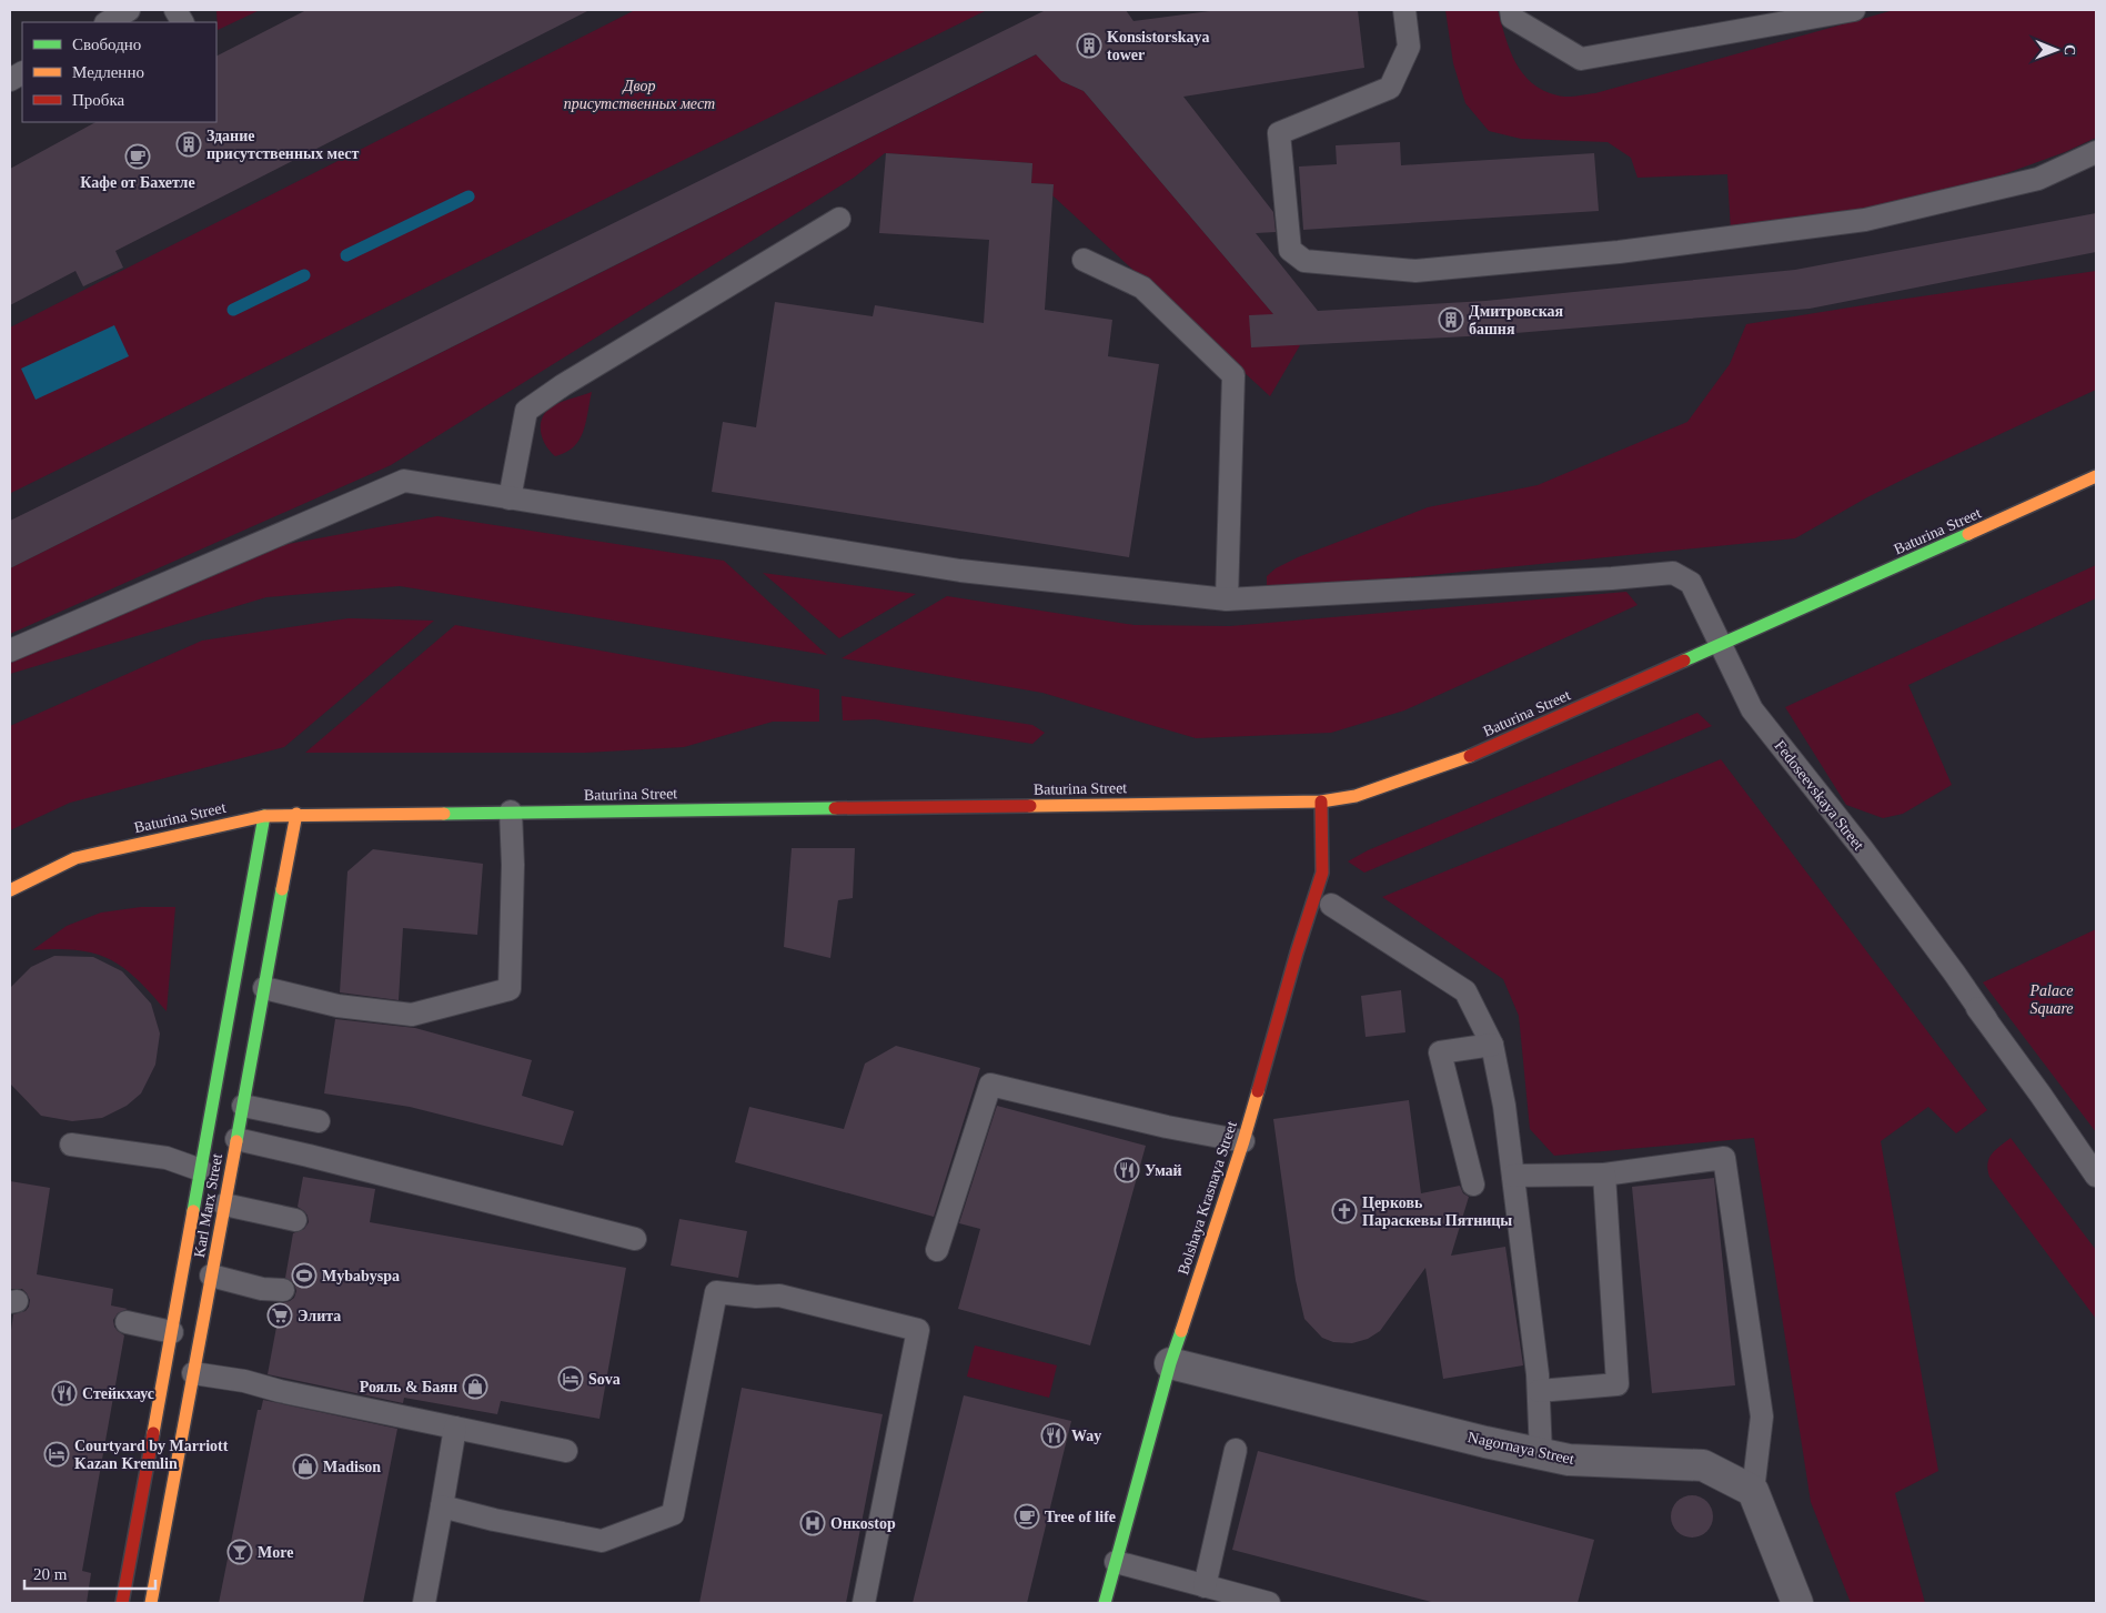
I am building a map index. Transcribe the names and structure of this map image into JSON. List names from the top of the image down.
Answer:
{
  "streets": {
    "main road": ["Baturina Street", "Bolshaya Krasnaya Street", "Karl Marx Street"],
    "street": ["Nagornaya Street"],
    "lane": ["Fedoseevskaya Street"]
  },
  "crossings": [
    ["Baturina Street", "Fedoseevskaya Street"],
    ["Baturina Street", "Bolshaya Krasnaya Street"],
    ["Baturina Street", "Karl Marx Street"],
    ["Bolshaya Krasnaya Street", "Nagornaya Street"]
  ],
  "parks": ["Двор присутственных мест", "Palace Square"],
  "places": {
    "building": ["Konsistorskaya tower", "Здание присутственных мест", "Дмитровская башня"],
    "cafe": ["Кафе от Бахетле", "Tree of life"],
    "restaurant": ["Умай", "Стейкхаус", "Way"],
    "church": ["Церковь Параскевы Пятницы"],
    "sports": ["Mybabyspa"],
    "supermarket": ["Элита"],
    "hotel": ["Sova", "Courtyard by Marriott Kazan Kremlin"],
    "shop": ["Рояль & Баян", "Madison"],
    "hospital": ["Онкоstop"],
    "bar": ["More"]
  },
  "legend": ["Свободно", "Медленно", "Пробка"],
  "scale_bar": "20 m",
  "north": "right"
}
